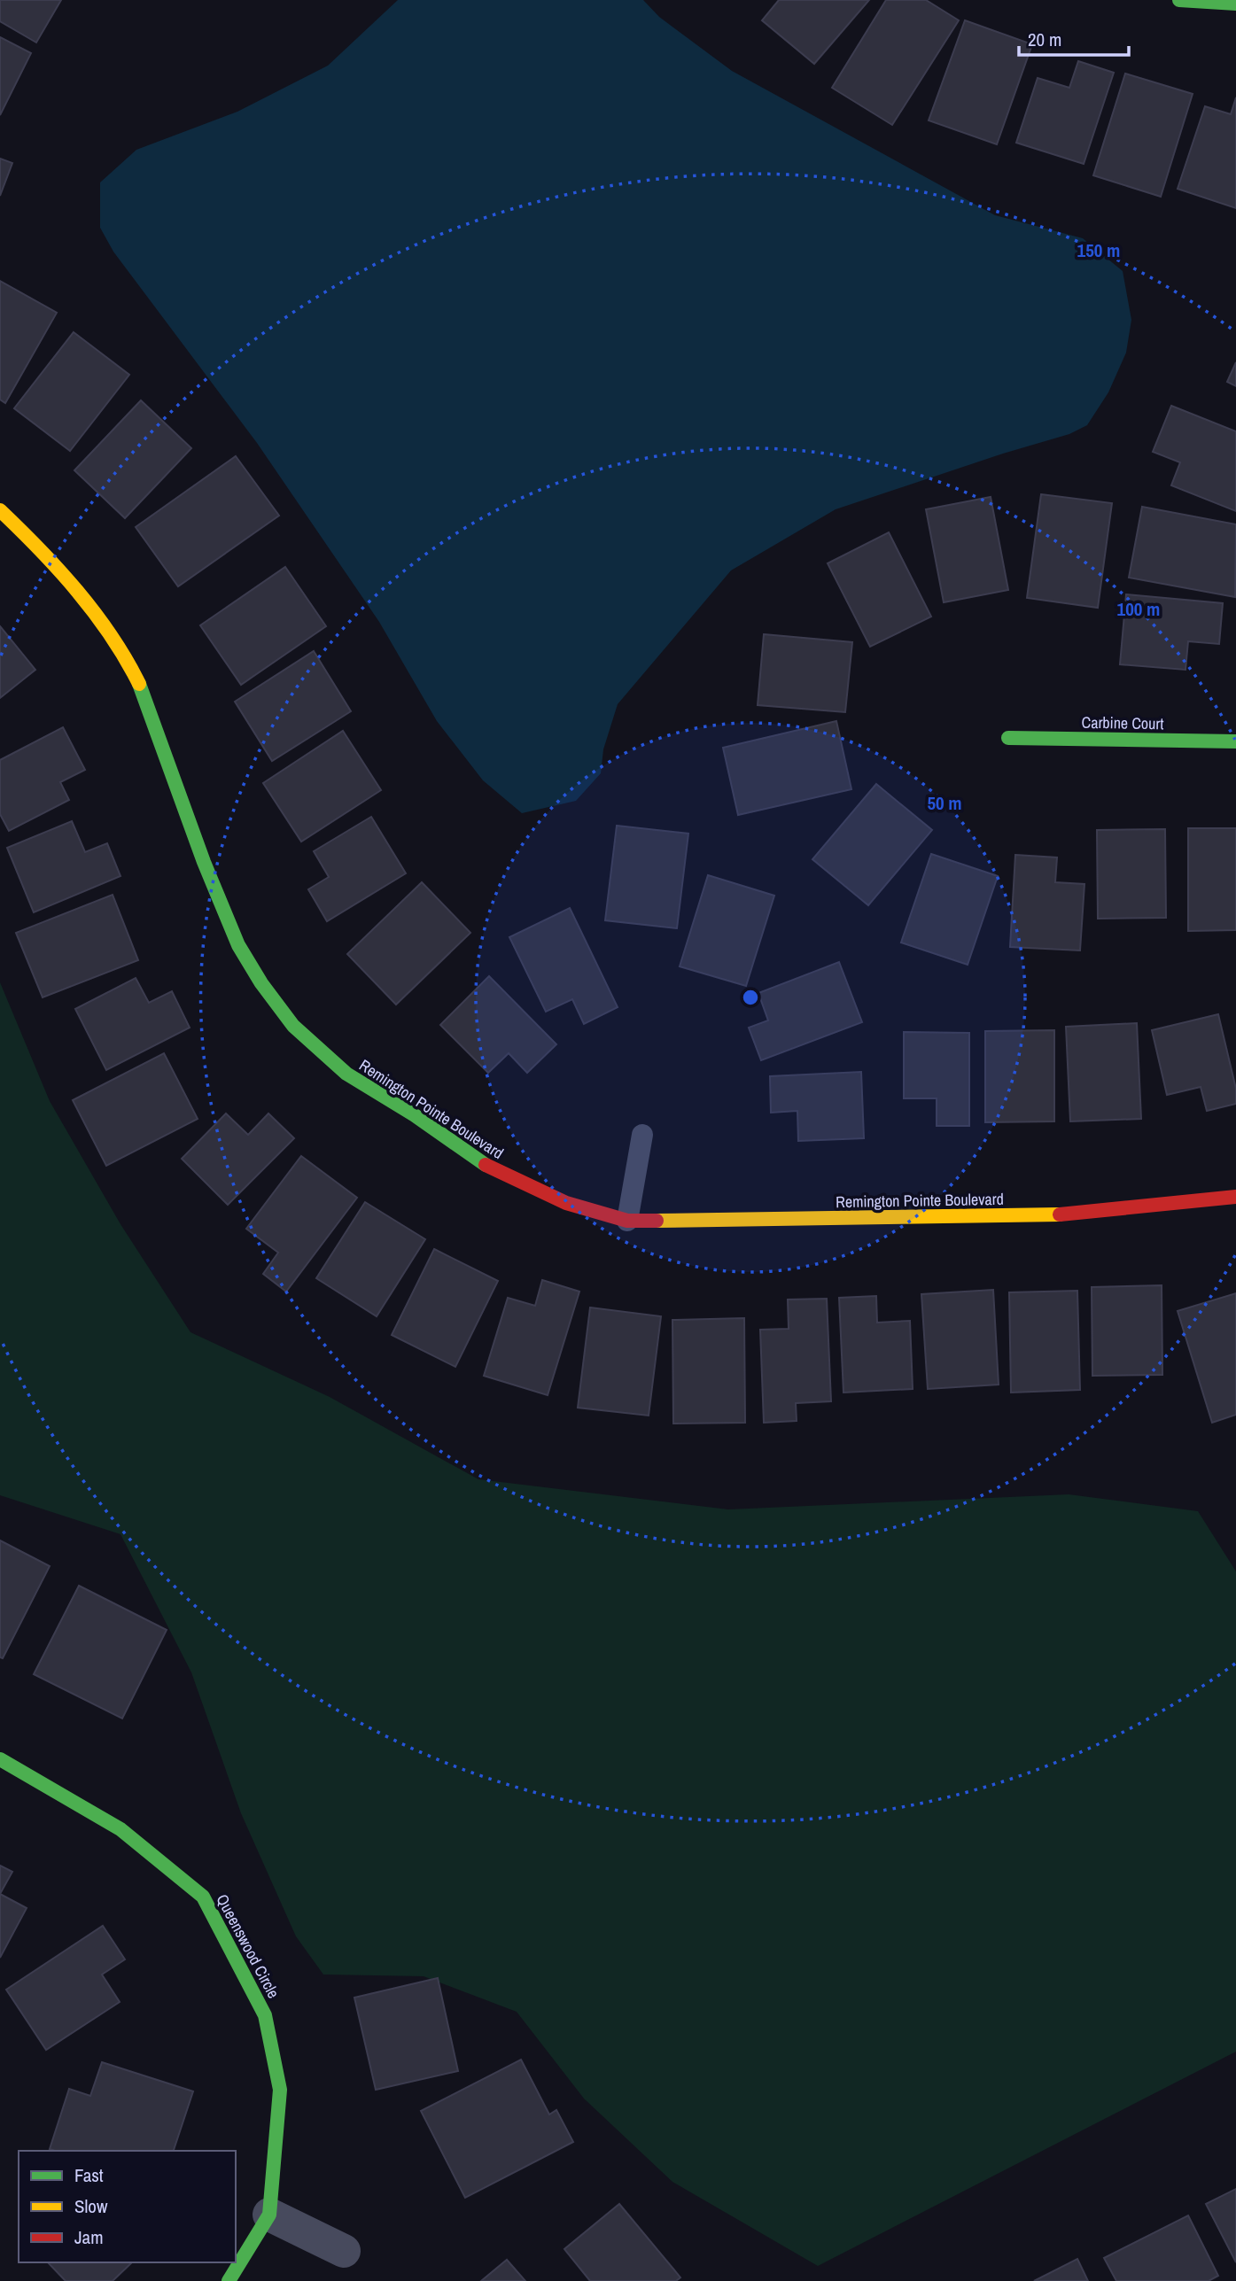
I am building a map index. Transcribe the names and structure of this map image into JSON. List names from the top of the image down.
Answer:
{
  "streets": {
    "street": ["Carbine Court", "Remington Pointe Boulevard", "Queenswood Circle"]
  },
  "legend": ["Fast", "Slow", "Jam"],
  "scale_bar": "20 m",
  "rings": ["150 m", "100 m", "50 m"]
}
